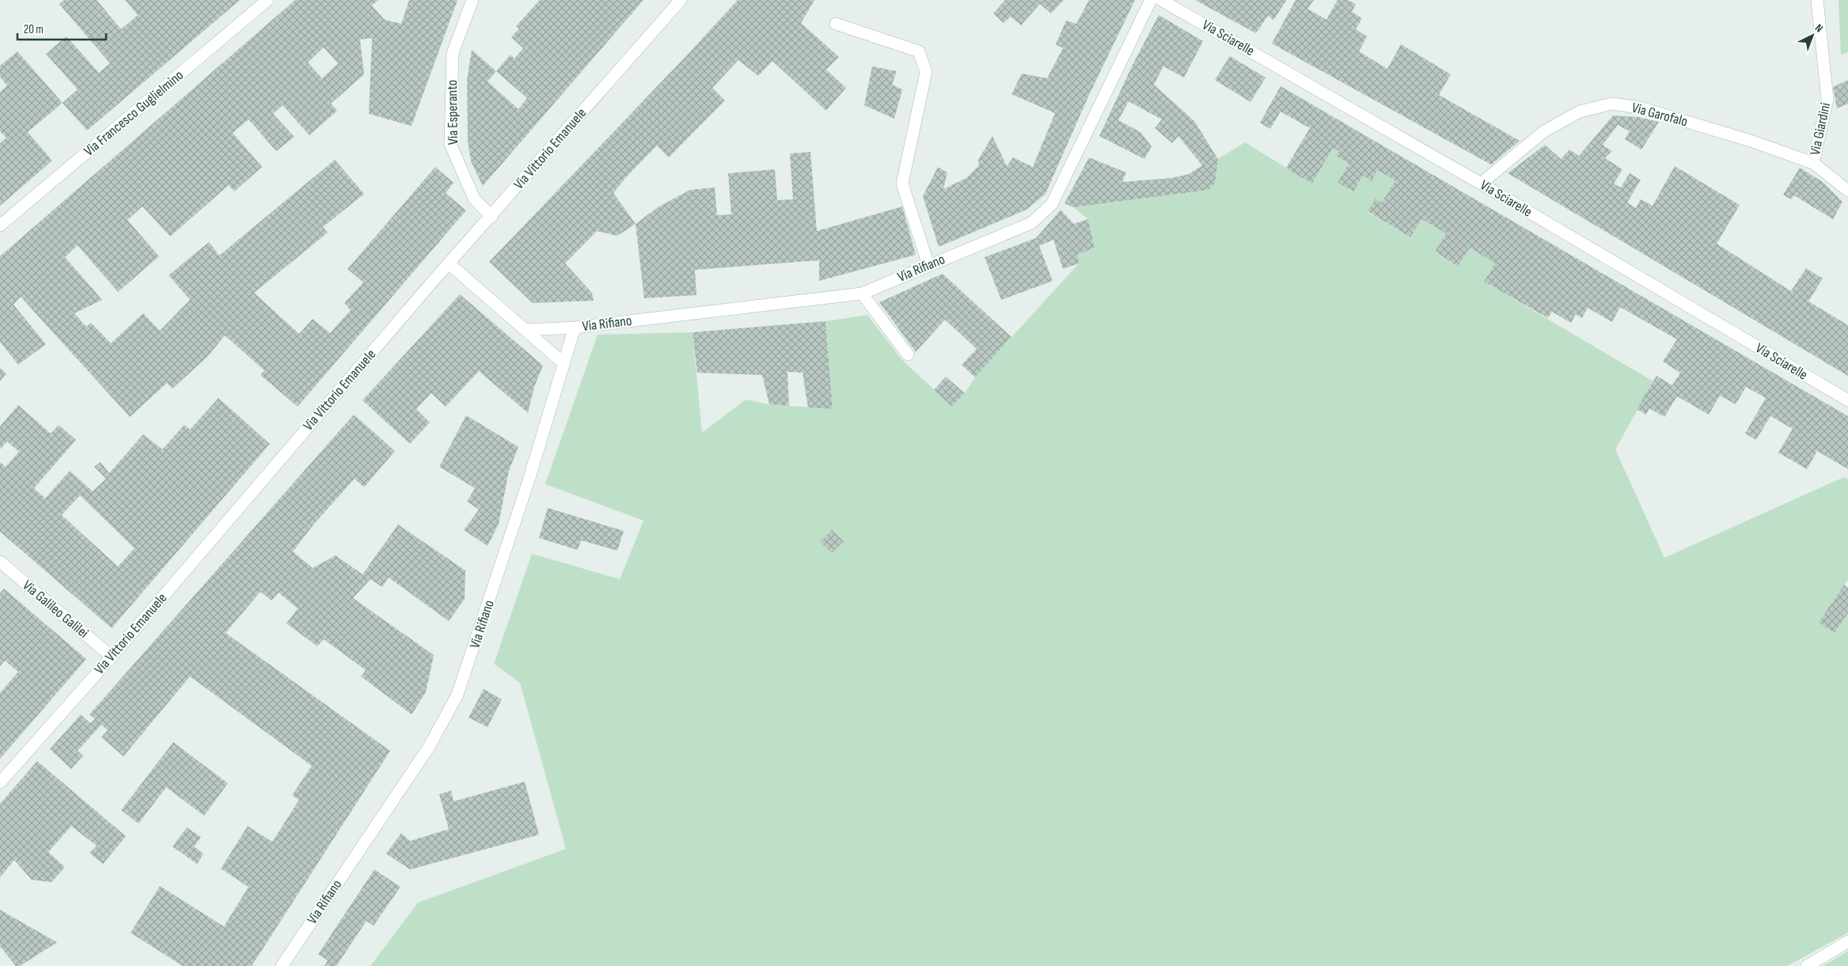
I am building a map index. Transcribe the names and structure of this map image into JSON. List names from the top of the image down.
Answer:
{
  "streets": {
    "street": [
      "Via Sciarelle",
      "Via Esperanto",
      "Via Francesco Guglielmino",
      "Via Garofalo",
      "Via Giardini",
      "Via Vittorio Emanuele",
      "Via Rifiano",
      "Via Galileo Galilei"
    ]
  },
  "crossings": [
    ["Via Sciarelle", "Via Garofalo"],
    ["Via Esperanto", "Via Vittorio Emanuele"],
    ["Via Garofalo", "Via Giardini"],
    ["Via Vittorio Emanuele", "Via Galileo Galilei"]
  ],
  "scale_bar": "20 m",
  "north": "top right"
}
